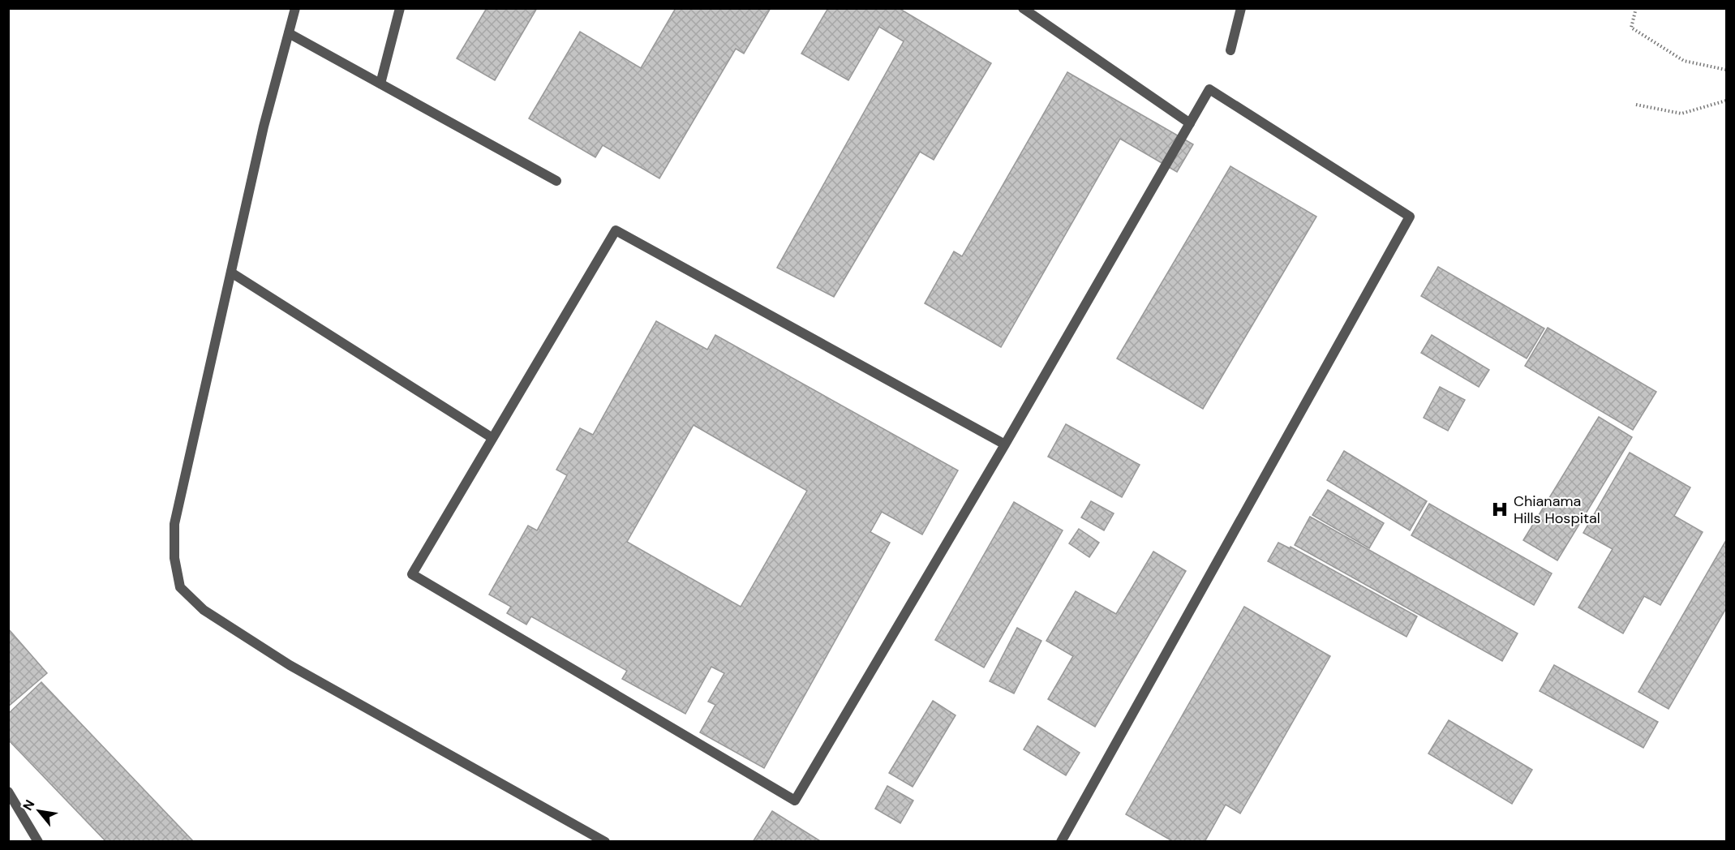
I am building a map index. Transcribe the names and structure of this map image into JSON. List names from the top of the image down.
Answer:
{
  "places": {
    "hospital": ["Chianama Hills Hospital"]
  },
  "north": "top left"
}
